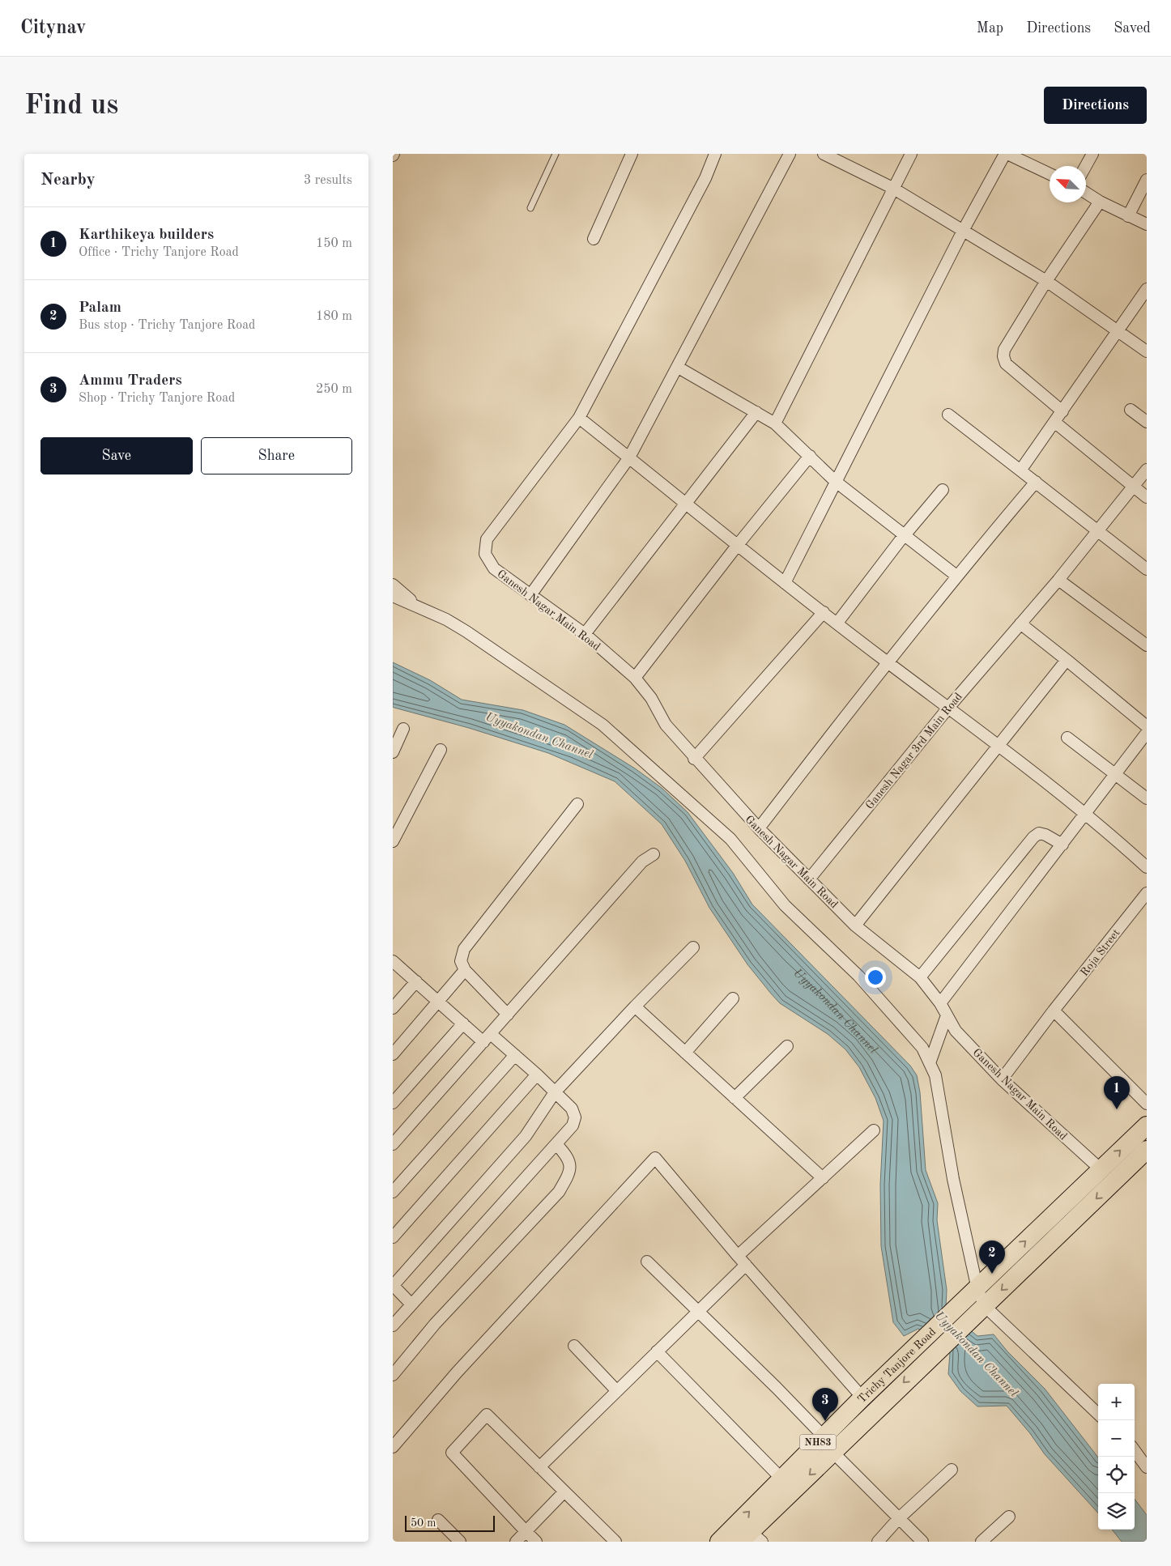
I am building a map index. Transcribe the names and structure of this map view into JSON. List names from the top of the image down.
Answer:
{
  "streets": {
    "highway": ["Trichy Tanjore Road", "NH83"],
    "street": ["Ganesh Nagar Main Road", "Ganesh Nagar 3rd Main Road", "Roja Street"]
  },
  "crossings": [
    ["Ganesh Nagar Main Road", "Ganesh Nagar 3rd Main Road"],
    ["Ganesh Nagar Main Road", "Roja Street"],
    ["Ganesh Nagar Main Road", "Trichy Tanjore Road"]
  ],
  "water": ["Uyyakondan Channel"],
  "scale_bar": "50 m",
  "north": "top left",
  "page": {
    "header": "Citynav",
    "nav": ["Map", "Directions", "Saved"],
    "buttons": [
      "Directions",
      ["Save", "Share"]
    ],
    "title": "Find us",
    "heading": ["Nearby", "3 results"],
    "list": [
      {
        "mark": "1",
        "name": "Karthikeya builders",
        "note": "Office · Trichy Tanjore Road",
        "value": "150 m"
      },
      {
        "mark": "2",
        "name": "Palam",
        "note": "Bus stop · Trichy Tanjore Road",
        "value": "180 m"
      },
      {
        "mark": "3",
        "name": "Ammu Traders",
        "note": "Shop · Trichy Tanjore Road",
        "value": "250 m"
      }
    ],
    "pins": ["1", "2", "3"],
    "map_buttons": ["+", "−"],
    "scale": "50 m"
  }
}
